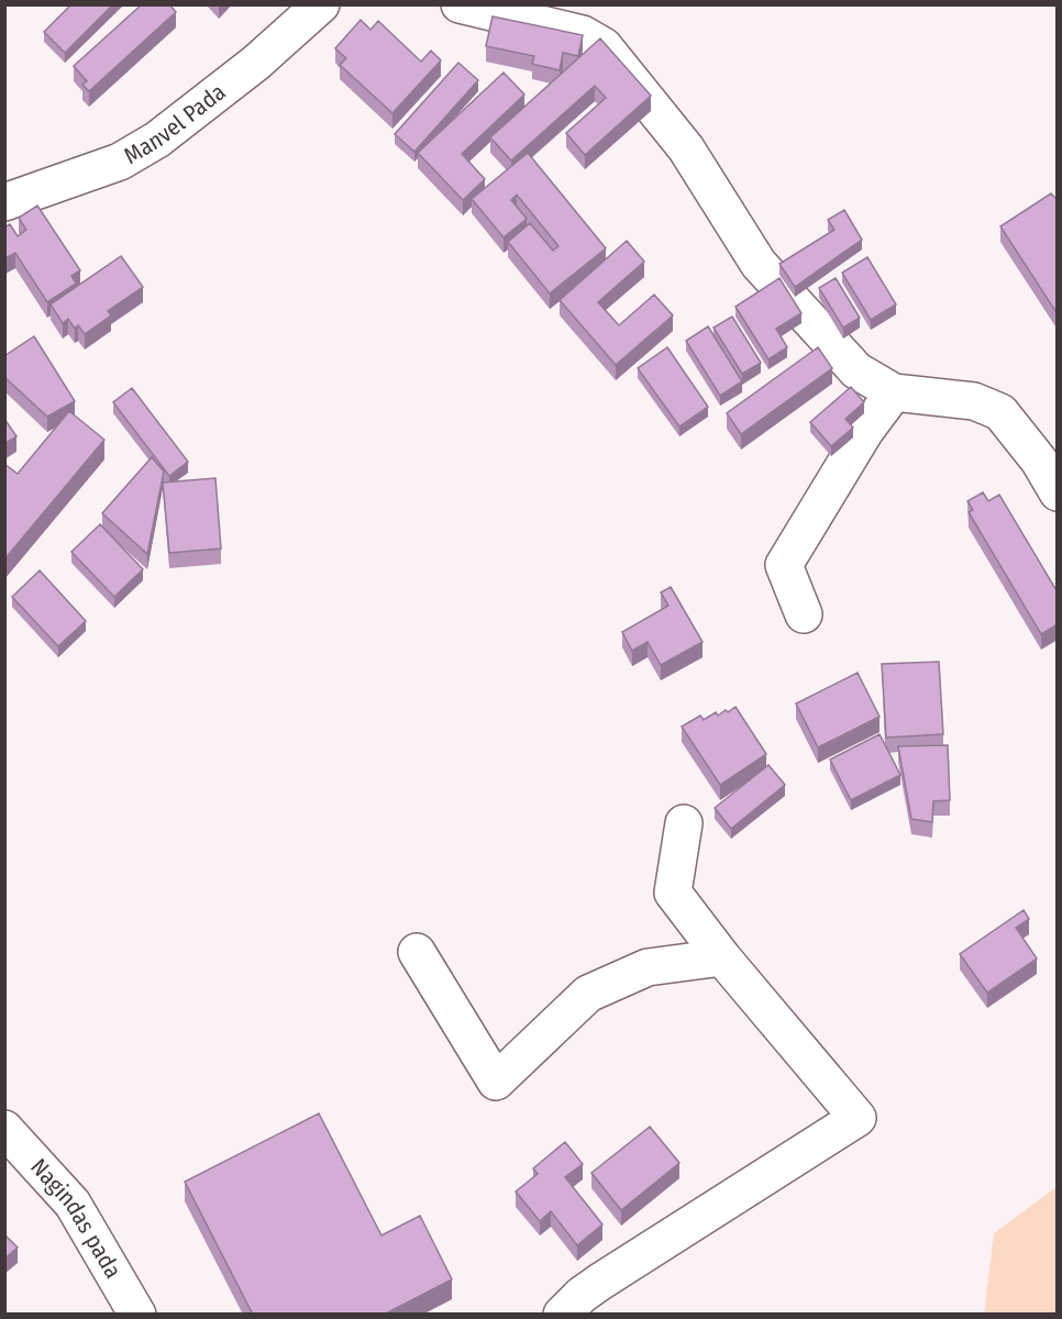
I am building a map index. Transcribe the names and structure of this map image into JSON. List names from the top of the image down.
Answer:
{
  "streets": {
    "street": ["Manvel Pada", "Nagindas pada"]
  }
}
